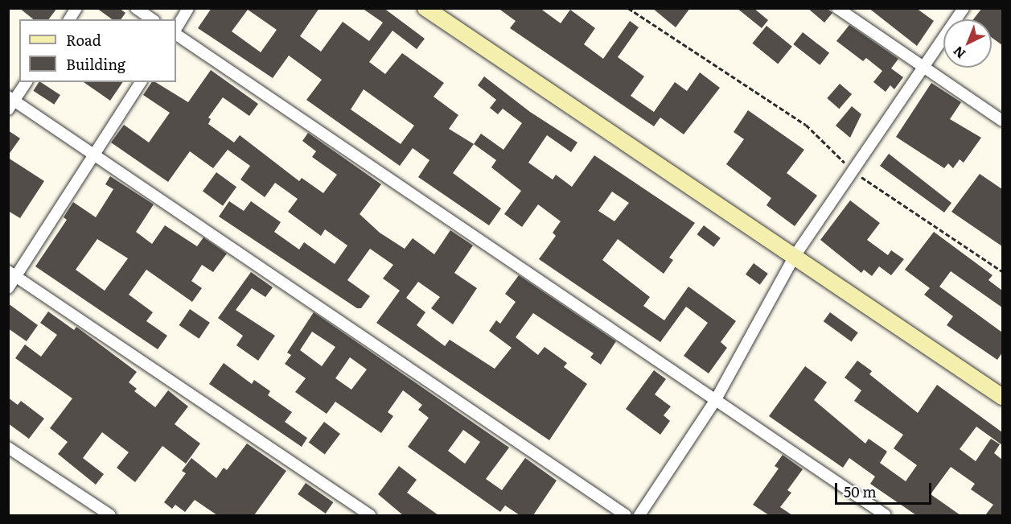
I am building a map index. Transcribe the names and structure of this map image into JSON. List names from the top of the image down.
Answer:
{
  "legend": ["Road", "Building"],
  "scale_bar": "50 m",
  "north": "bottom left"
}
